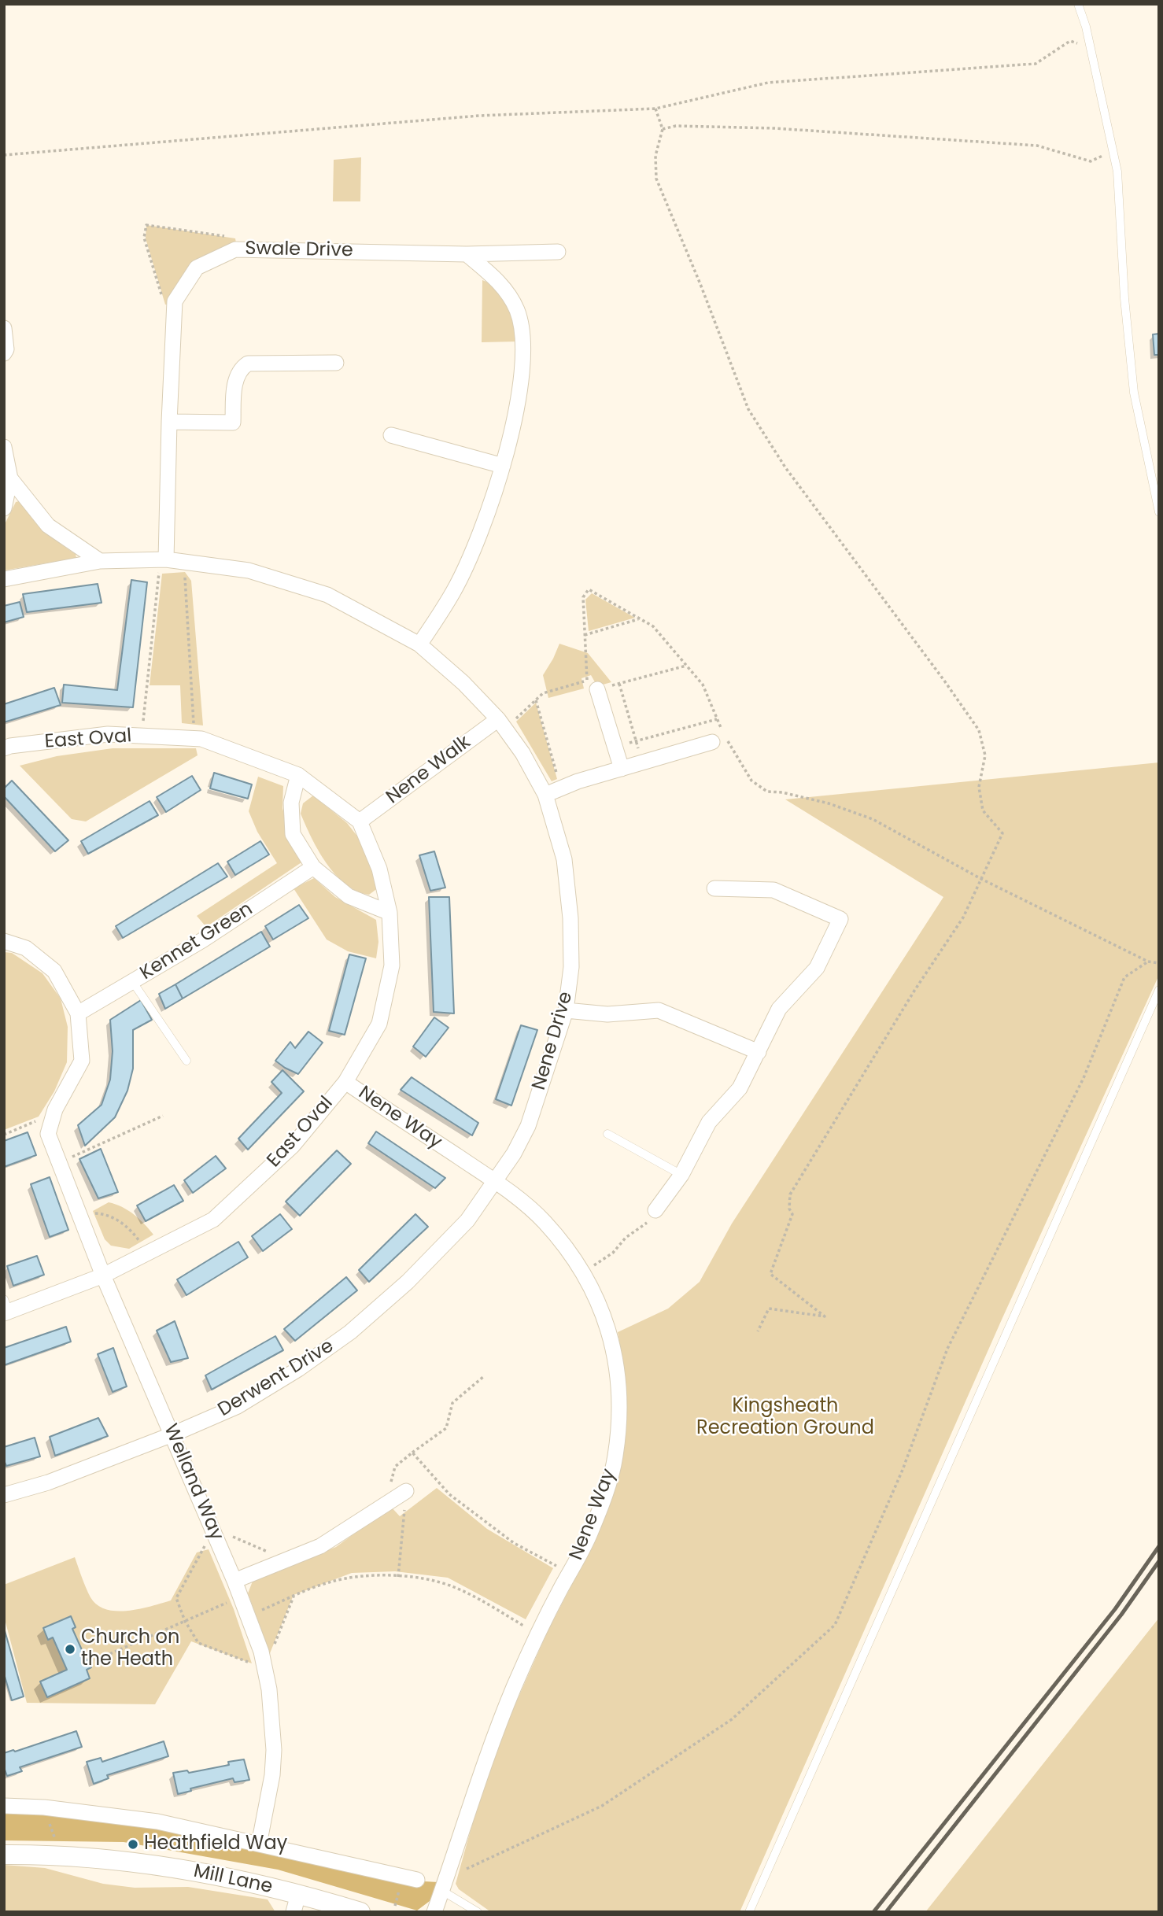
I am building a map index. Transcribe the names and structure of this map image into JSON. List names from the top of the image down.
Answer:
{
  "streets": {
    "street": [
      "Swale Drive",
      "East Oval",
      "Nene Walk",
      "Kennet Green",
      "Nene Drive",
      "Nene Way",
      "Derwent Drive",
      "Welland Way",
      "Mill Lane"
    ]
  },
  "crossings": [
    ["Swale Drive", "Nene Drive"],
    ["East Oval", "Nene Walk"],
    ["East Oval", "Nene Way"],
    ["East Oval", "Welland Way"],
    ["Nene Walk", "Nene Drive"],
    ["Nene Drive", "Nene Way"],
    ["Nene Drive", "Derwent Drive"],
    ["Nene Way", "Derwent Drive"],
    ["Derwent Drive", "Welland Way"]
  ],
  "parks": ["Kingsheath Recreation Ground"],
  "places": ["Church on the Heath", "Heathfield Way"]
}
